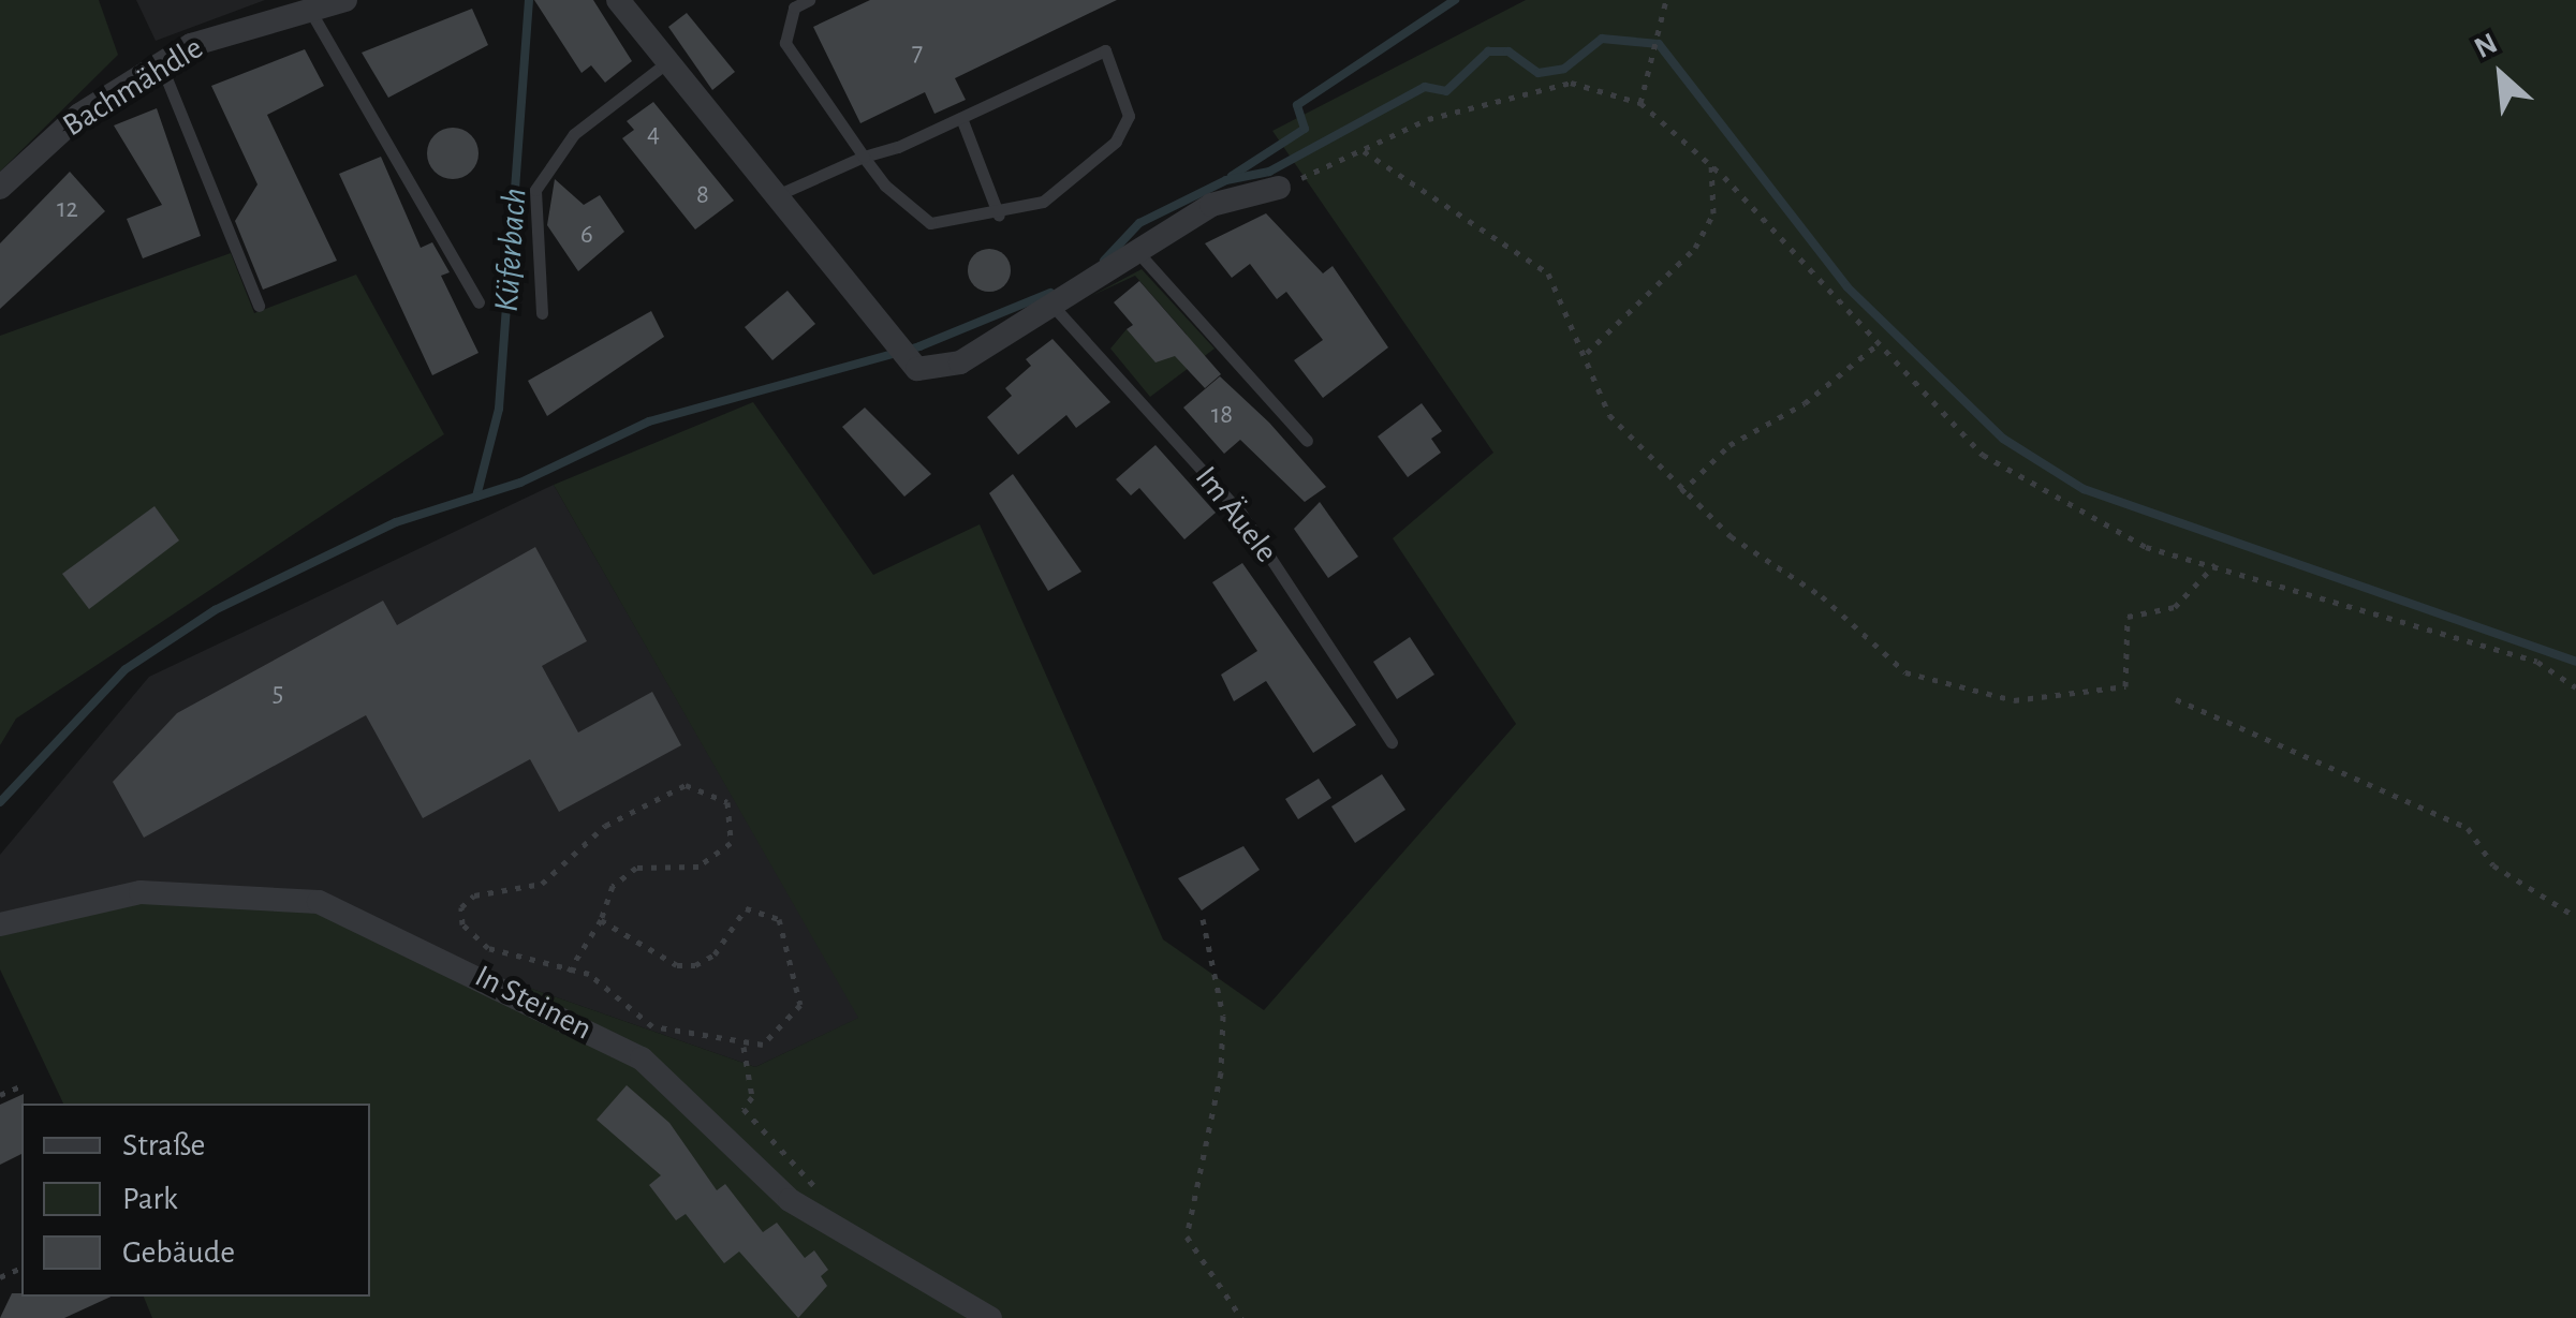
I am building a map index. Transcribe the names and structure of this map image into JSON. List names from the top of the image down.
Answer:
{
  "streets": {
    "street": ["Bachmähdle", "In Steinen"],
    "lane": ["Im Äuele"]
  },
  "water": ["Küferbach"],
  "house_numbers": [
    "7",
    "4",
    "8",
    "12",
    "6",
    "18",
    "5"
  ],
  "legend": ["Straße", "Park", "Gebäude"],
  "north": "top left"
}
